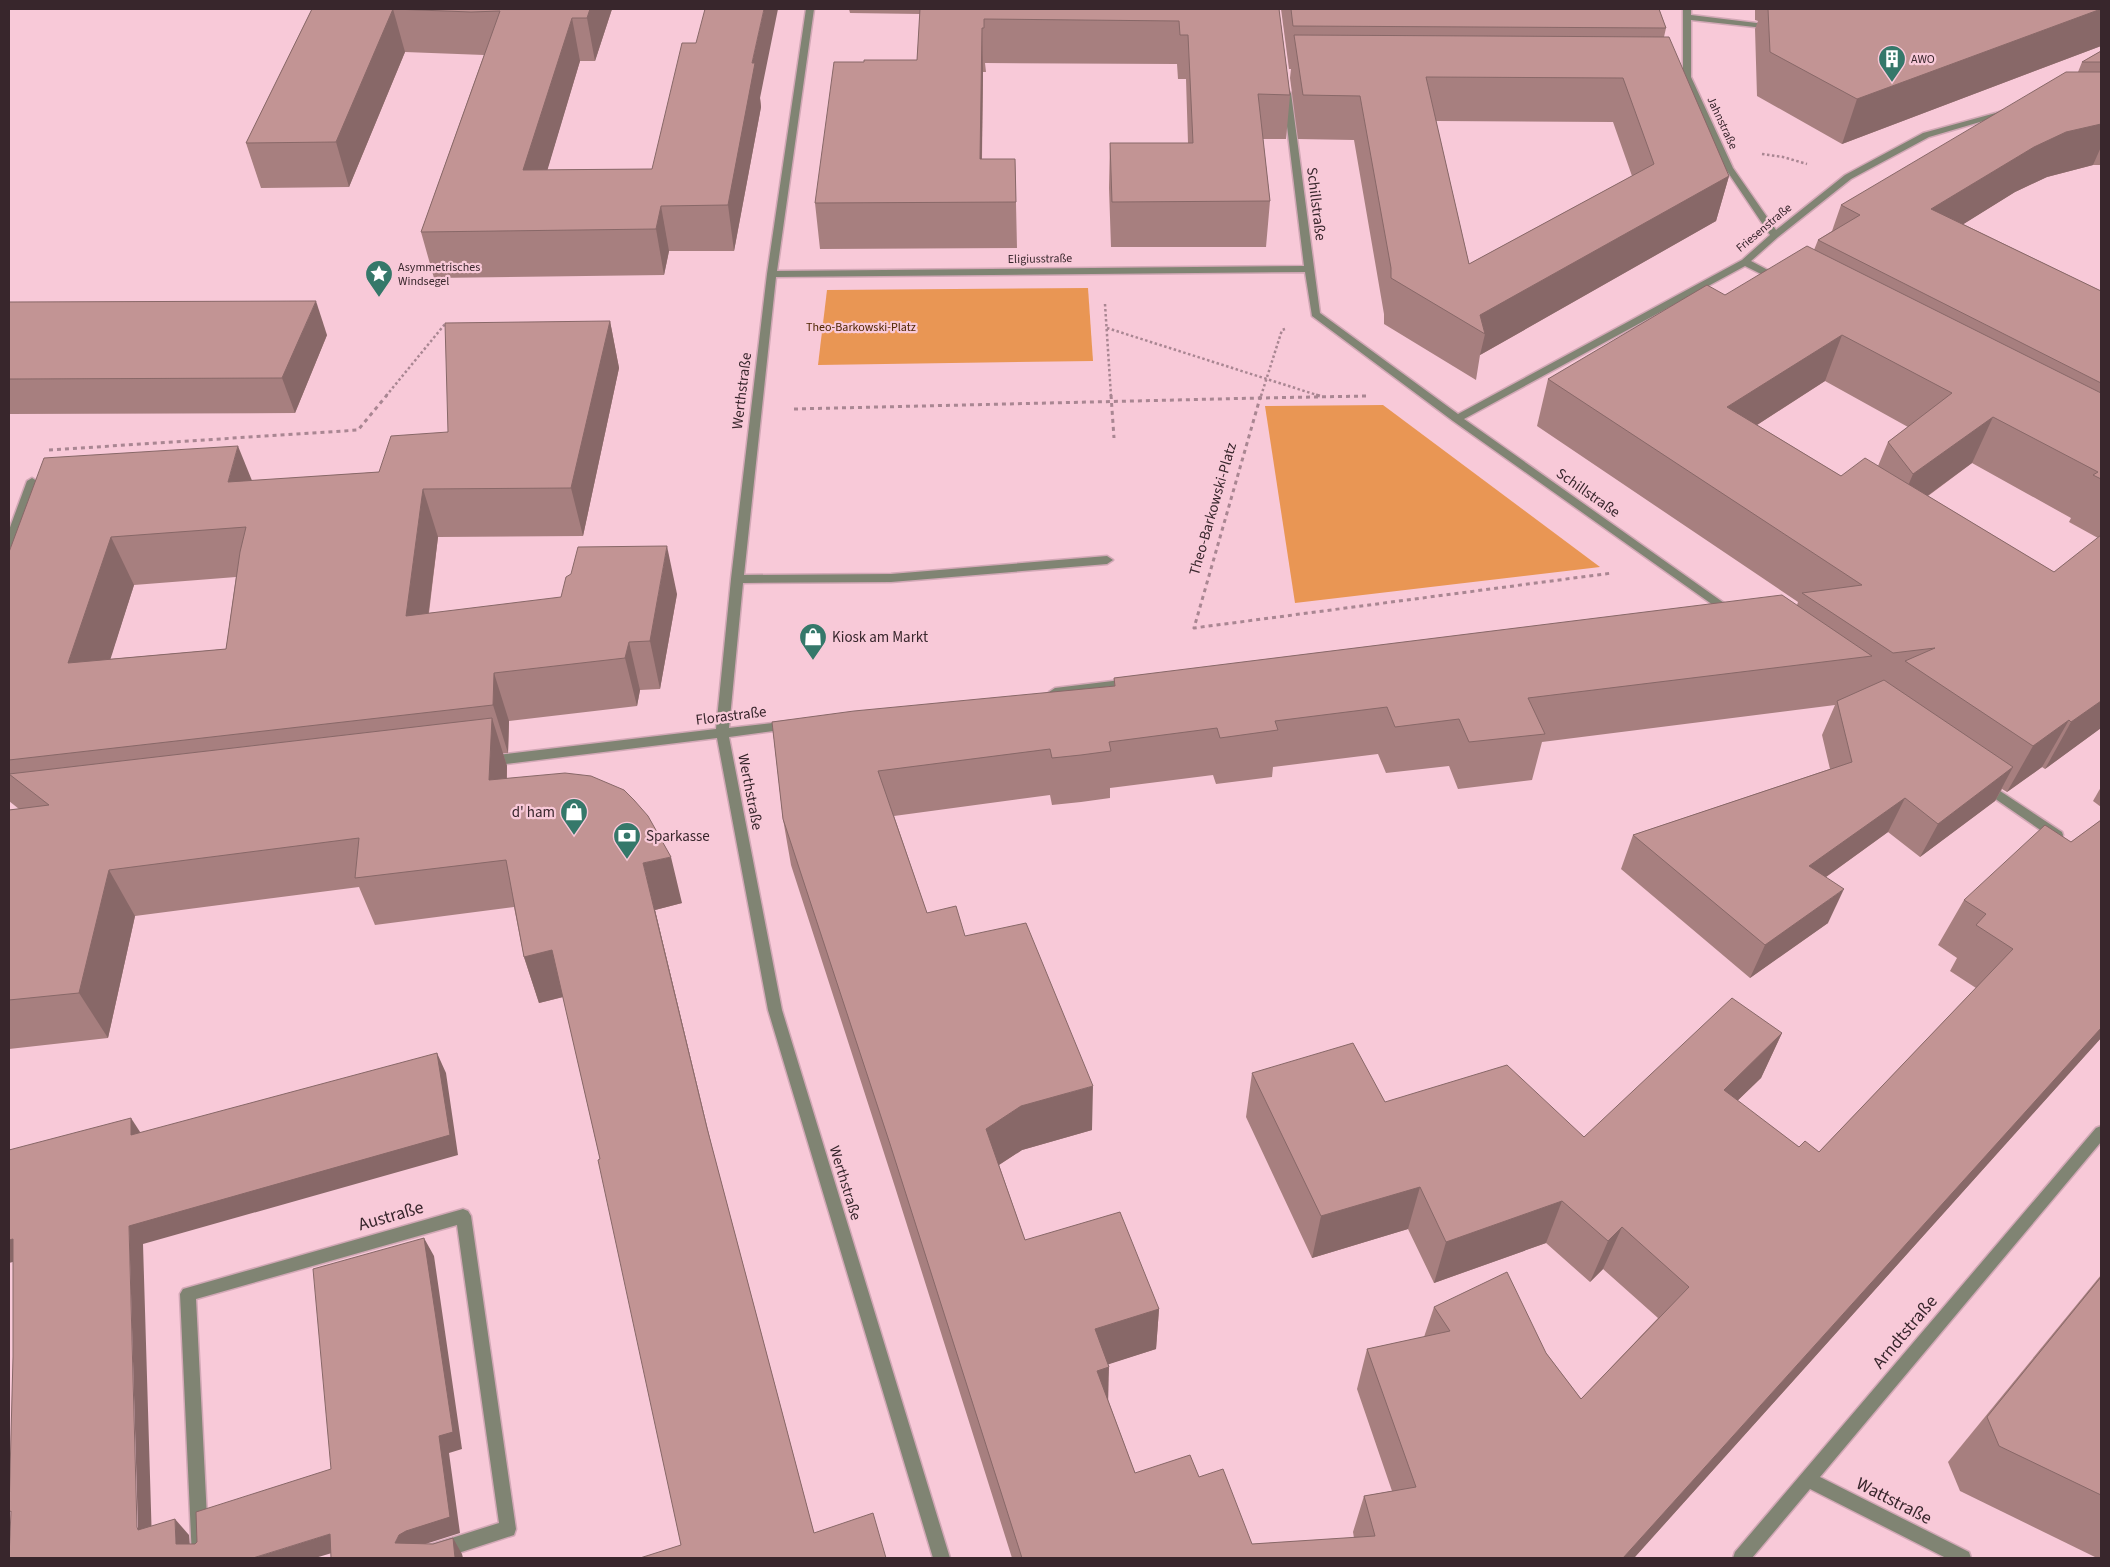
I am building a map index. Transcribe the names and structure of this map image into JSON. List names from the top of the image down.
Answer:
{
  "streets": {
    "street": [
      "Jahnstraße",
      "Schillstraße",
      "Friesenstraße",
      "Eligiusstraße",
      "Werthstraße",
      "Florastraße",
      "Austraße",
      "Arndtstraße",
      "Wattstraße"
    ],
    "path": ["Theo-Barkowski-Platz"]
  },
  "crossings": [
    ["Jahnstraße", "Friesenstraße"],
    ["Schillstraße", "Friesenstraße"],
    ["Schillstraße", "Eligiusstraße"],
    ["Schillstraße", "Theo-Barkowski-Platz"],
    ["Eligiusstraße", "Werthstraße"],
    ["Werthstraße", "Florastraße"],
    ["Arndtstraße", "Wattstraße"]
  ],
  "parks": ["Theo-Barkowski-Platz"],
  "places": {
    "building": ["AWO"],
    "place": ["Asymmetrisches Windsegel"],
    "shop": ["Kiosk am Markt", "d' ham"],
    "bank": ["Sparkasse"]
  }
}
